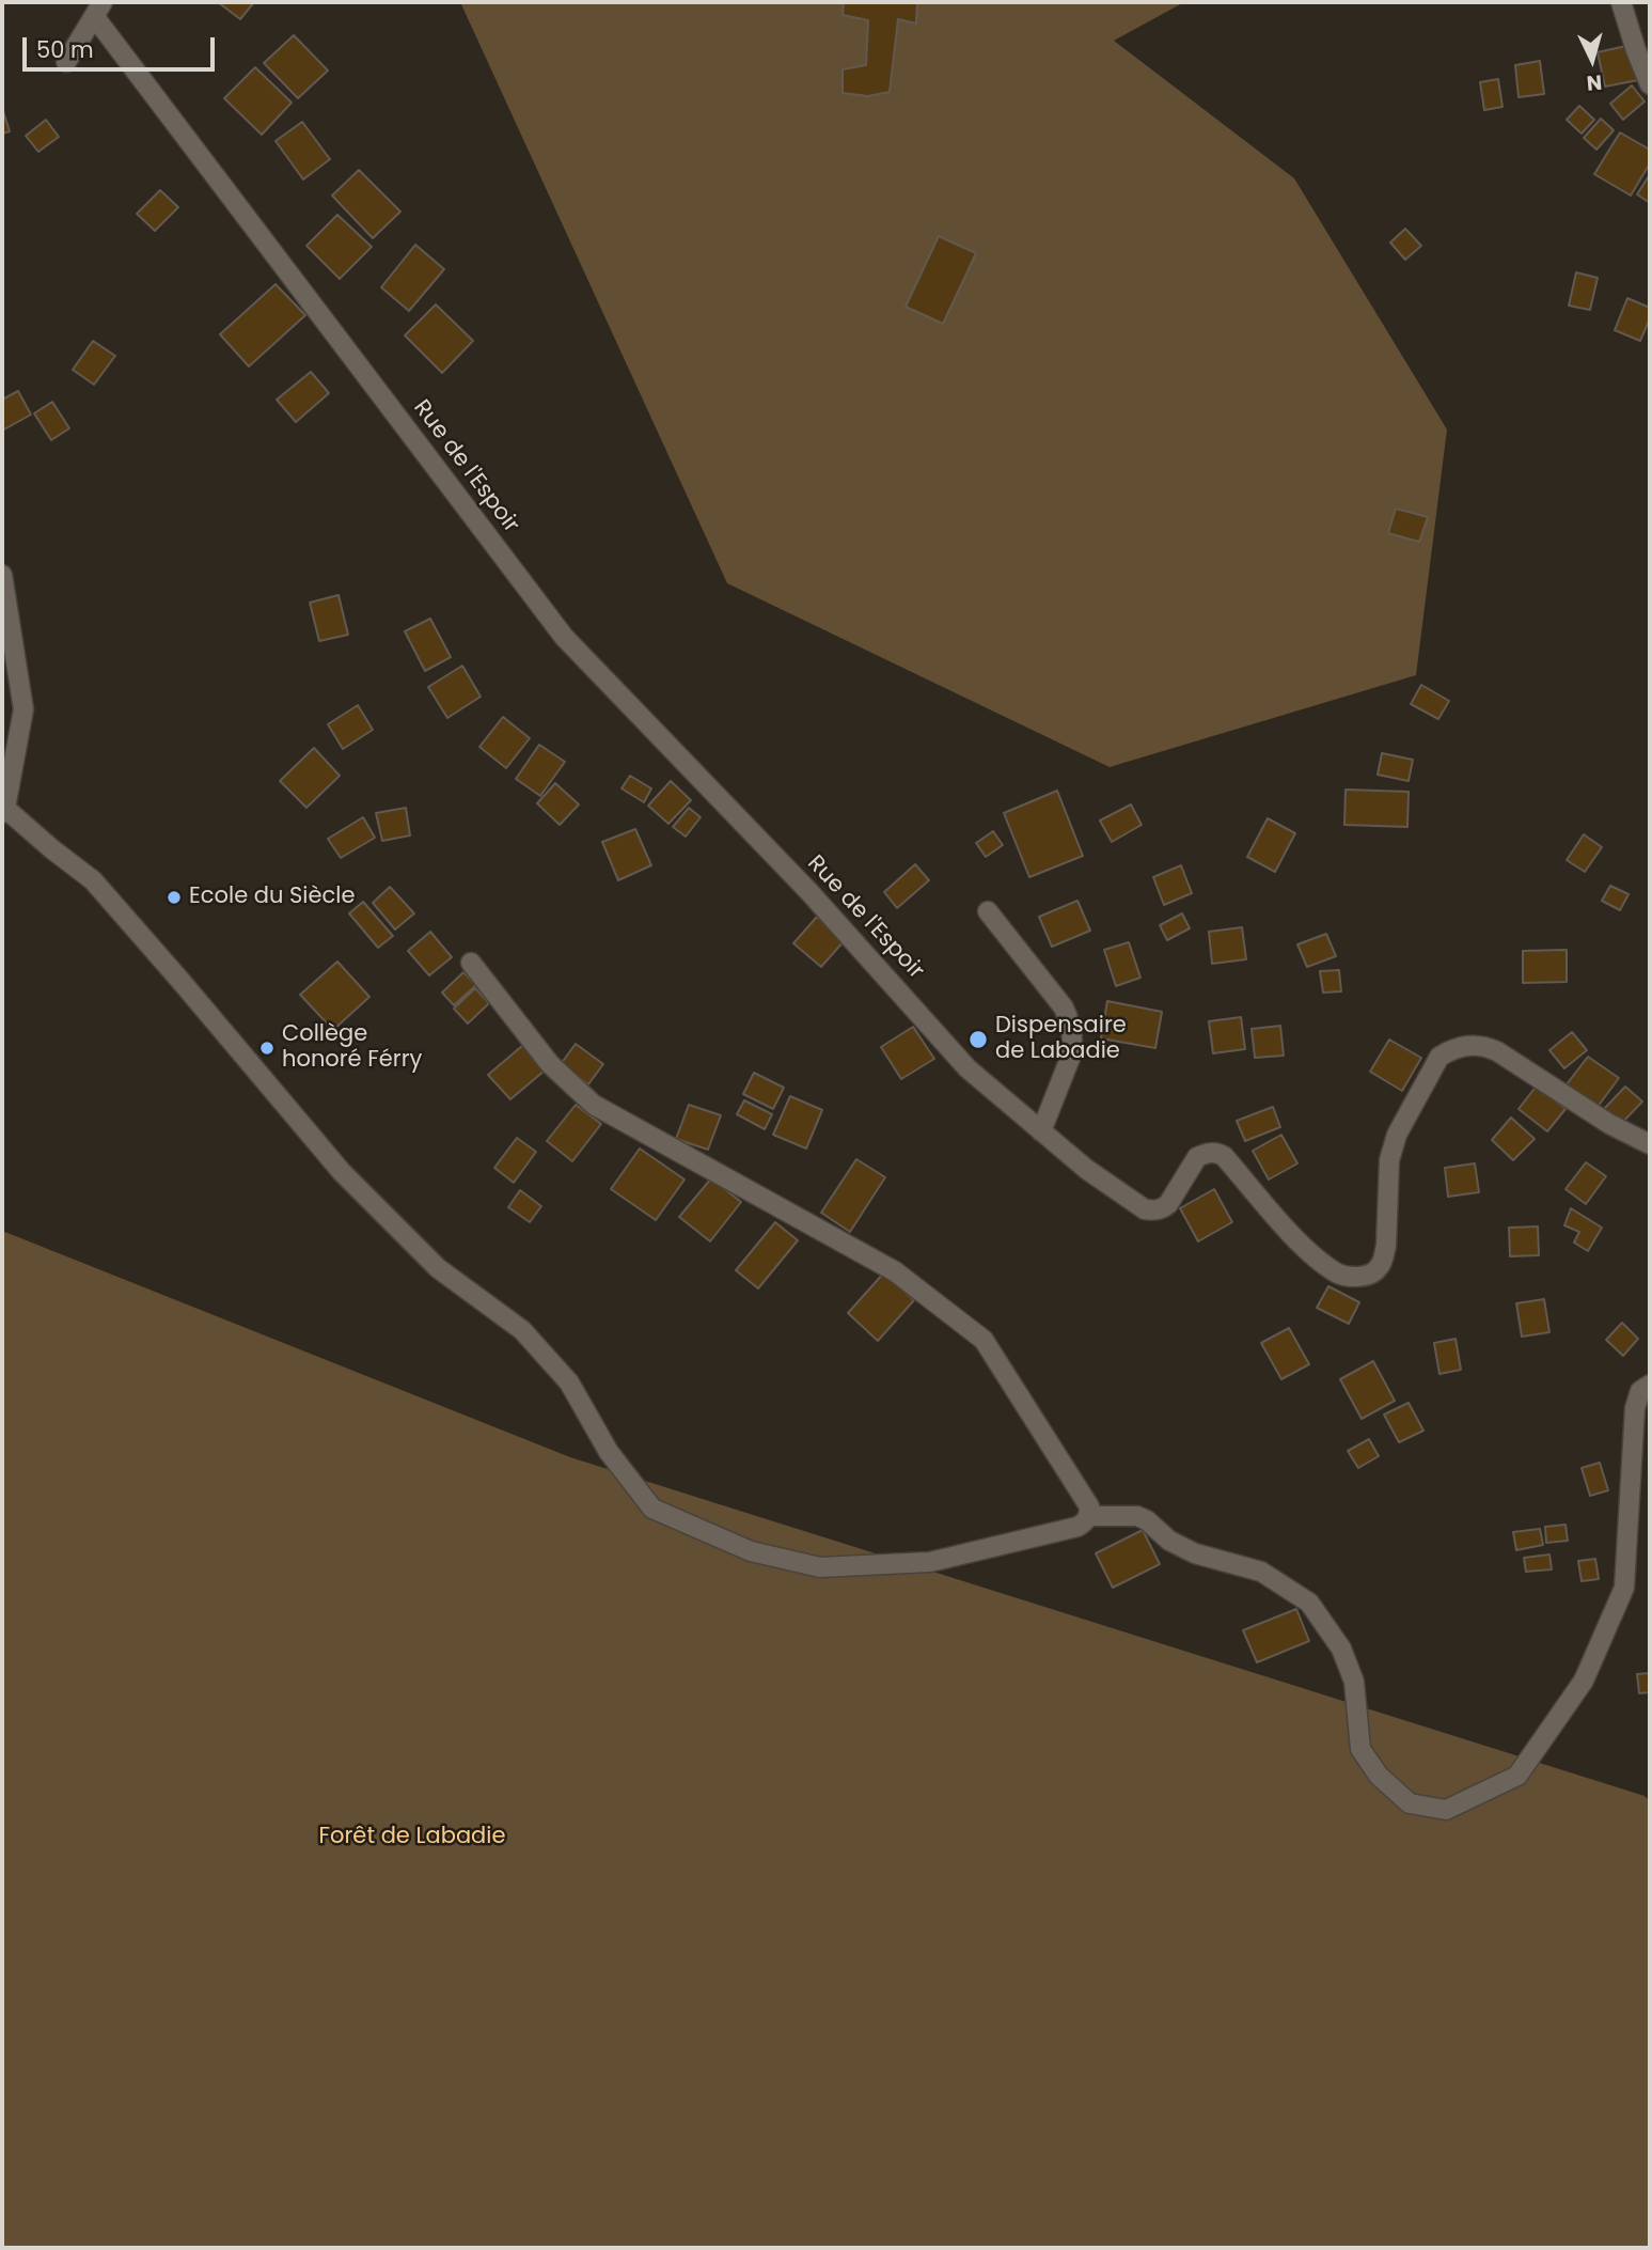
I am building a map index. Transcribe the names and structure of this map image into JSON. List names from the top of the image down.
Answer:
{
  "streets": {
    "street": ["Rue de l'Espoir"]
  },
  "parks": ["Forêt de Labadie"],
  "places": ["Ecole du Siècle", "Dispensaire de Labadie", "Collège honoré Férry"],
  "scale_bar": "50 m",
  "north": "bottom"
}
